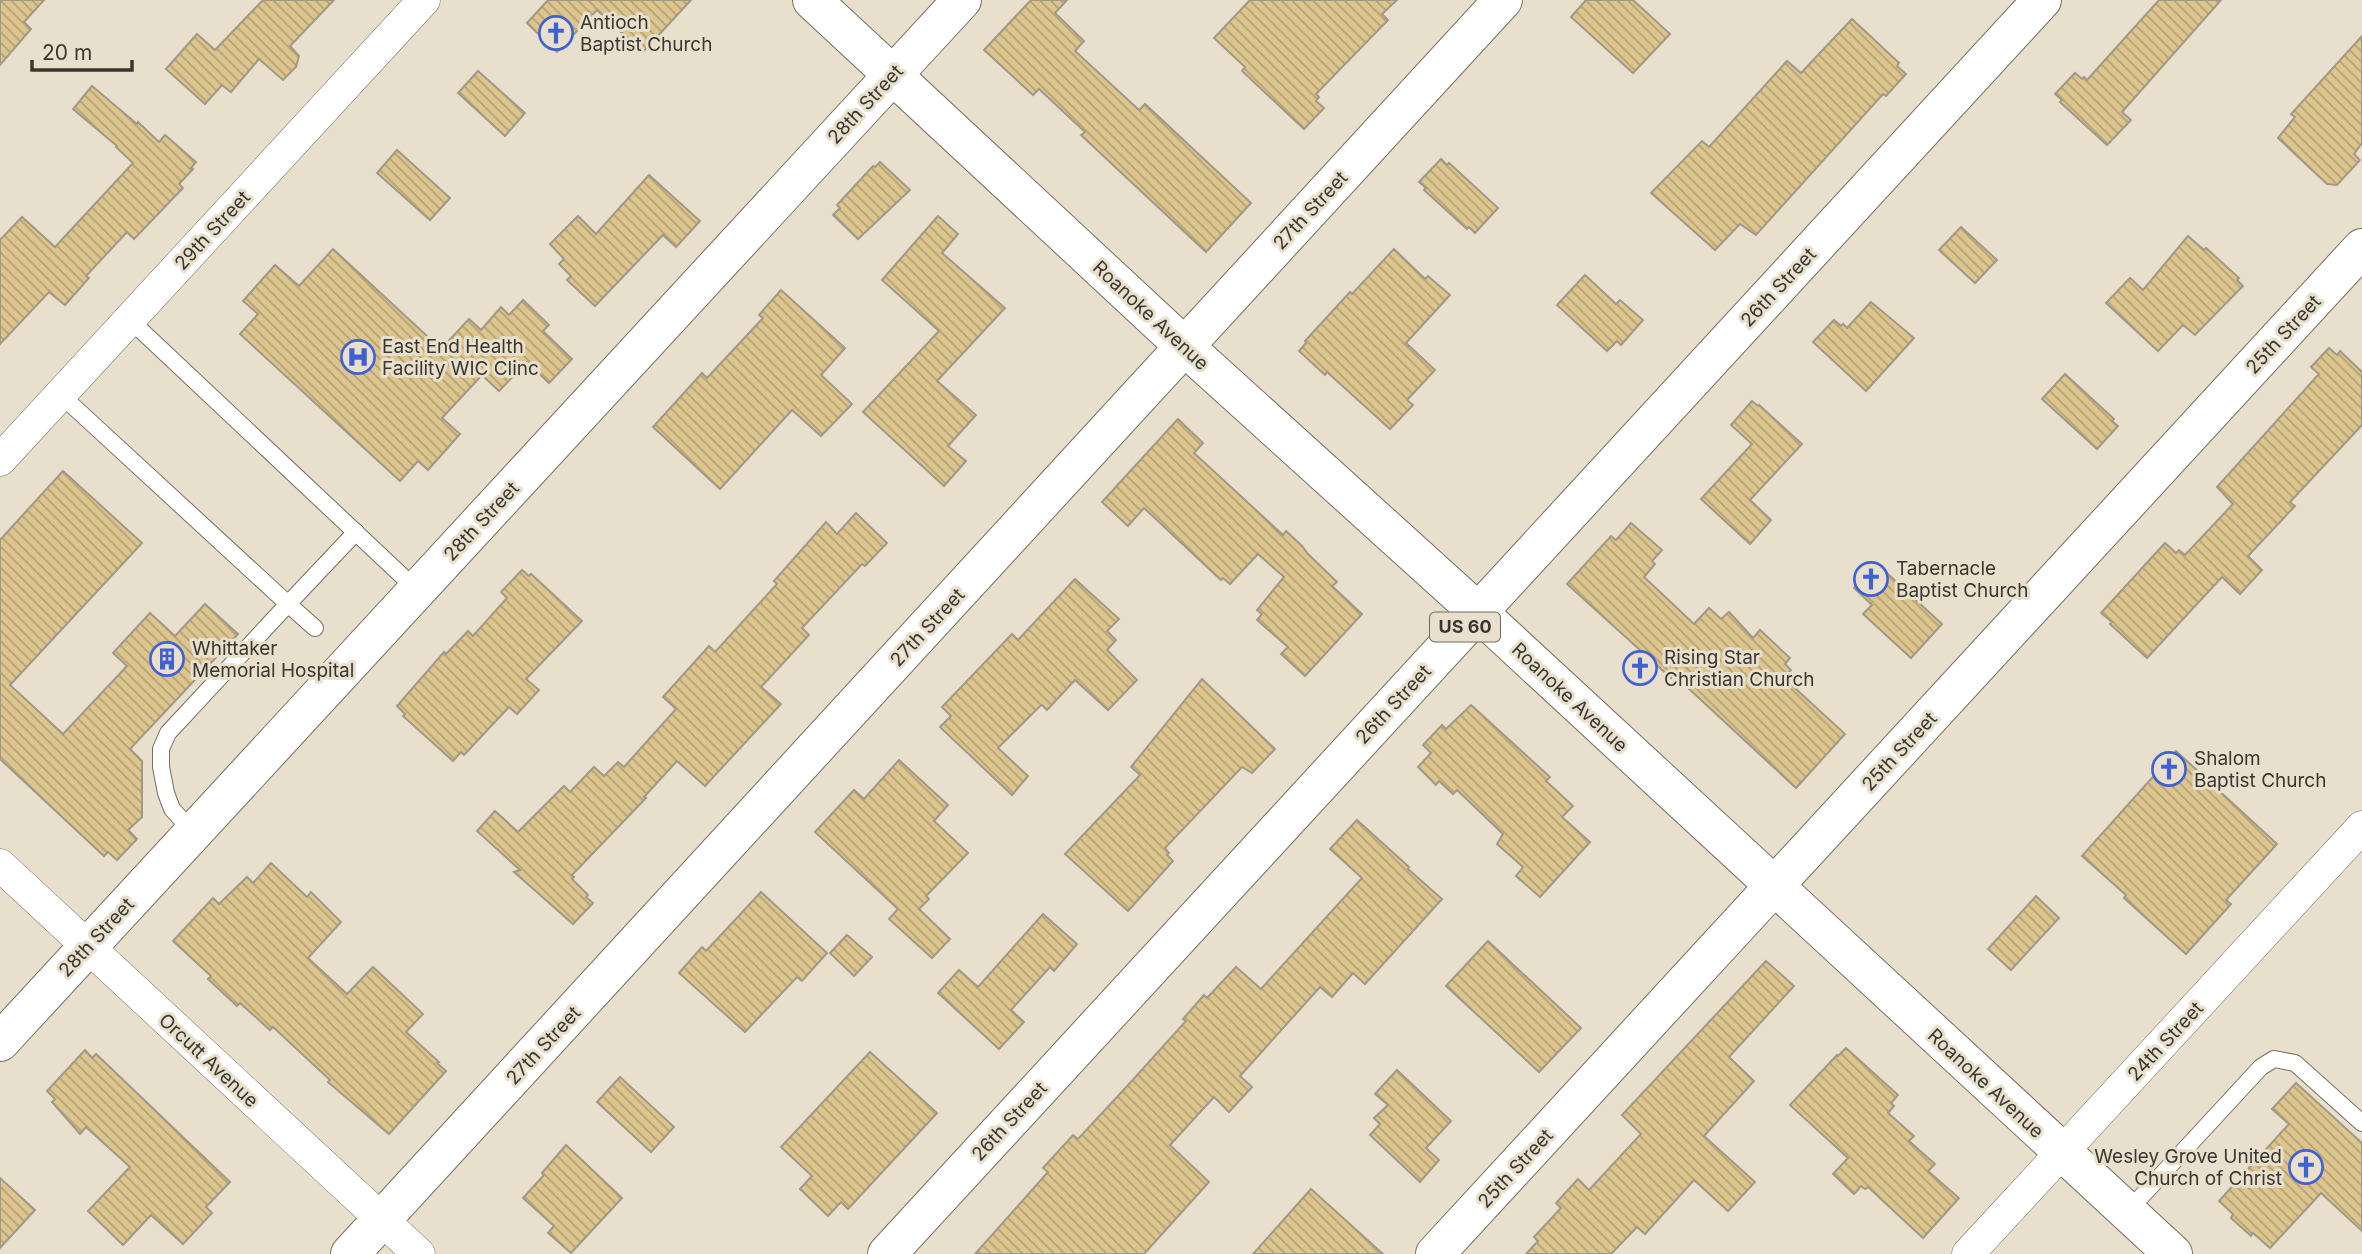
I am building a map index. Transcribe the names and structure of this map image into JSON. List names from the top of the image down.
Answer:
{
  "streets": {
    "main road": [
      "28th Street",
      "27th Street",
      "26th Street",
      "Roanoke Avenue",
      "25th Street",
      "US 60"
    ],
    "street": ["29th Street", "24th Street", "Orcutt Avenue"]
  },
  "crossings": [
    ["28th Street", "Roanoke Avenue"],
    ["28th Street", "Orcutt Avenue"],
    ["27th Street", "Roanoke Avenue"],
    ["27th Street", "Orcutt Avenue"],
    ["26th Street", "Roanoke Avenue"],
    ["Roanoke Avenue", "25th Street"],
    ["Roanoke Avenue", "24th Street"]
  ],
  "places": {
    "church": [
      "Antioch Baptist Church",
      "Tabernacle Baptist Church",
      "Rising Star Christian Church",
      "Shalom Baptist Church",
      "Wesley Grove United Church of Christ"
    ],
    "hospital": ["East End Health Facility WIC Clinc"],
    "building": ["Whittaker Memorial Hospital"]
  },
  "scale_bar": "20 m"
}
